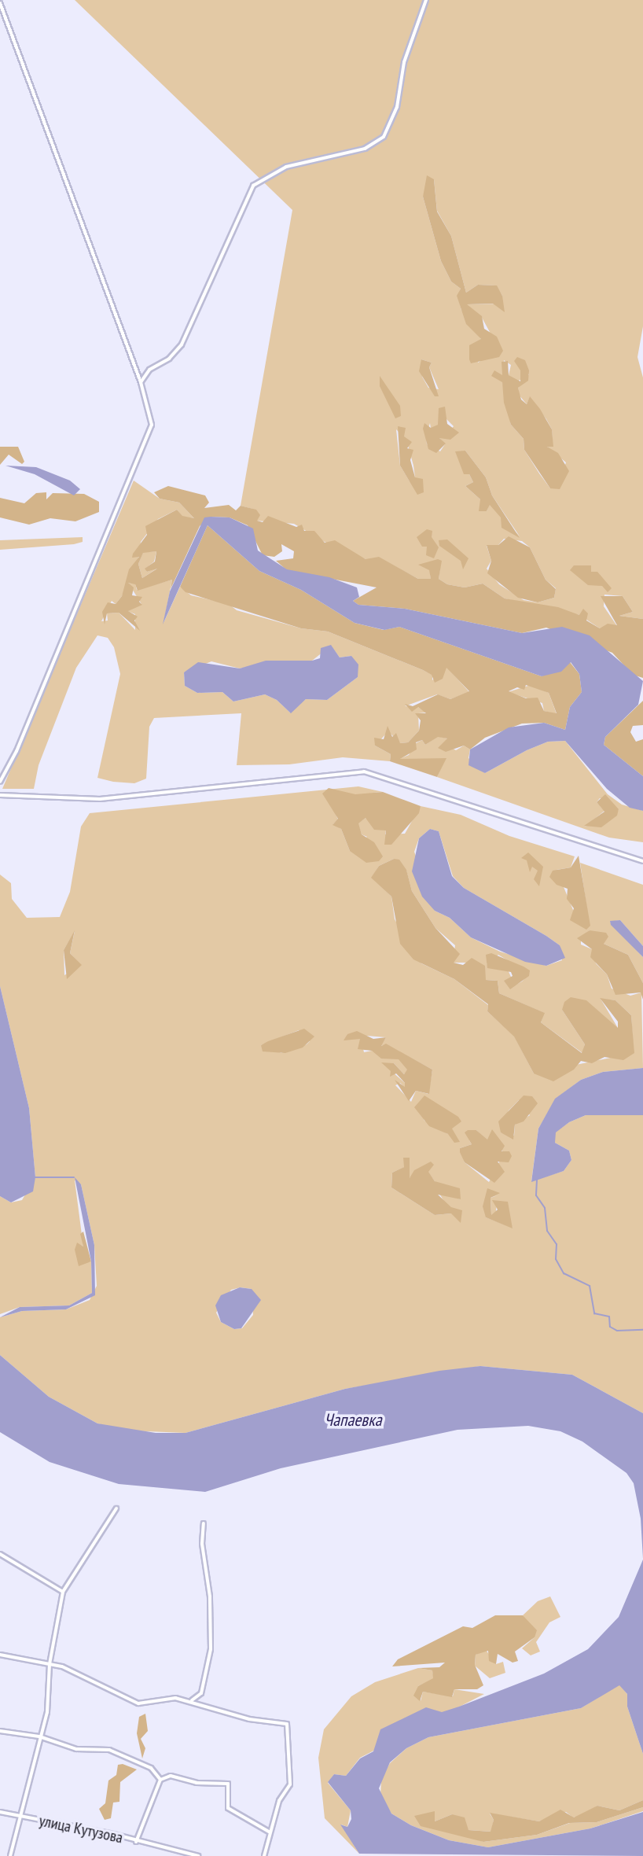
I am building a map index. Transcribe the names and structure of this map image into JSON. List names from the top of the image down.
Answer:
{
  "streets": {
    "street": ["улица Кутузова"]
  },
  "water": ["Чапаевка"]
}
